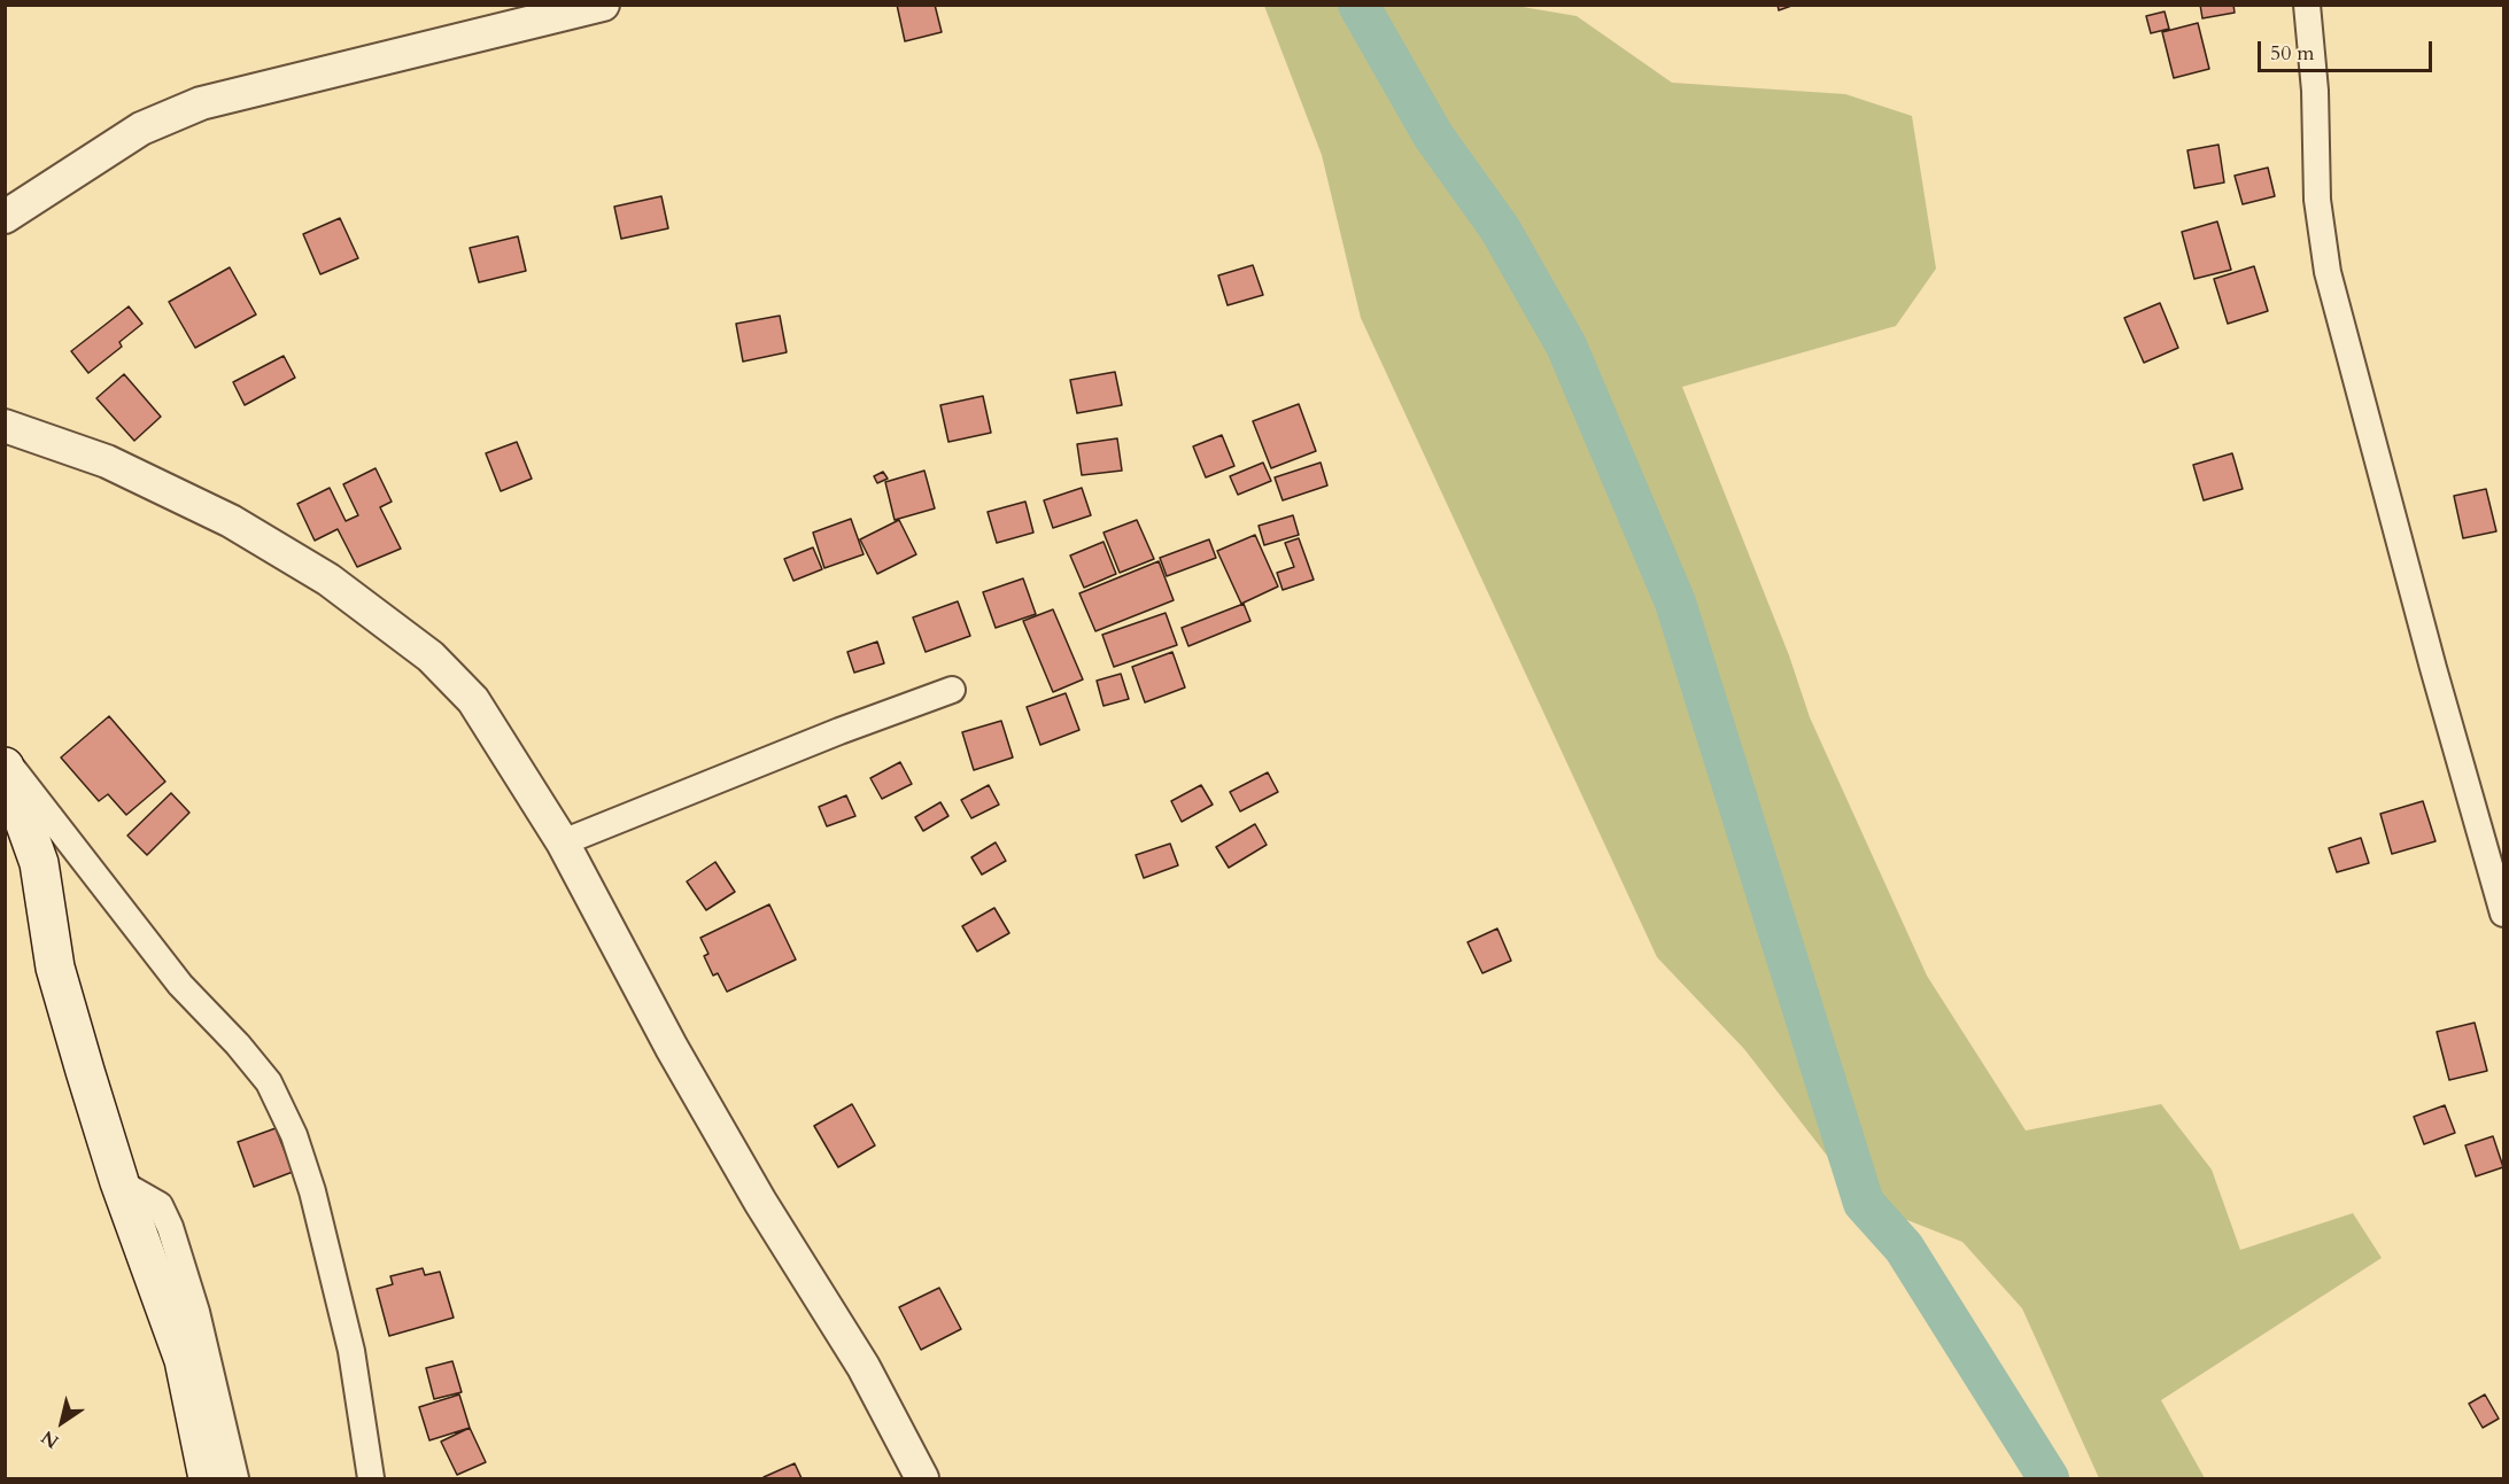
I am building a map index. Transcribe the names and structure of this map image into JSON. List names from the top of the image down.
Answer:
{
  "scale_bar": "50 m",
  "north": "bottom left"
}
